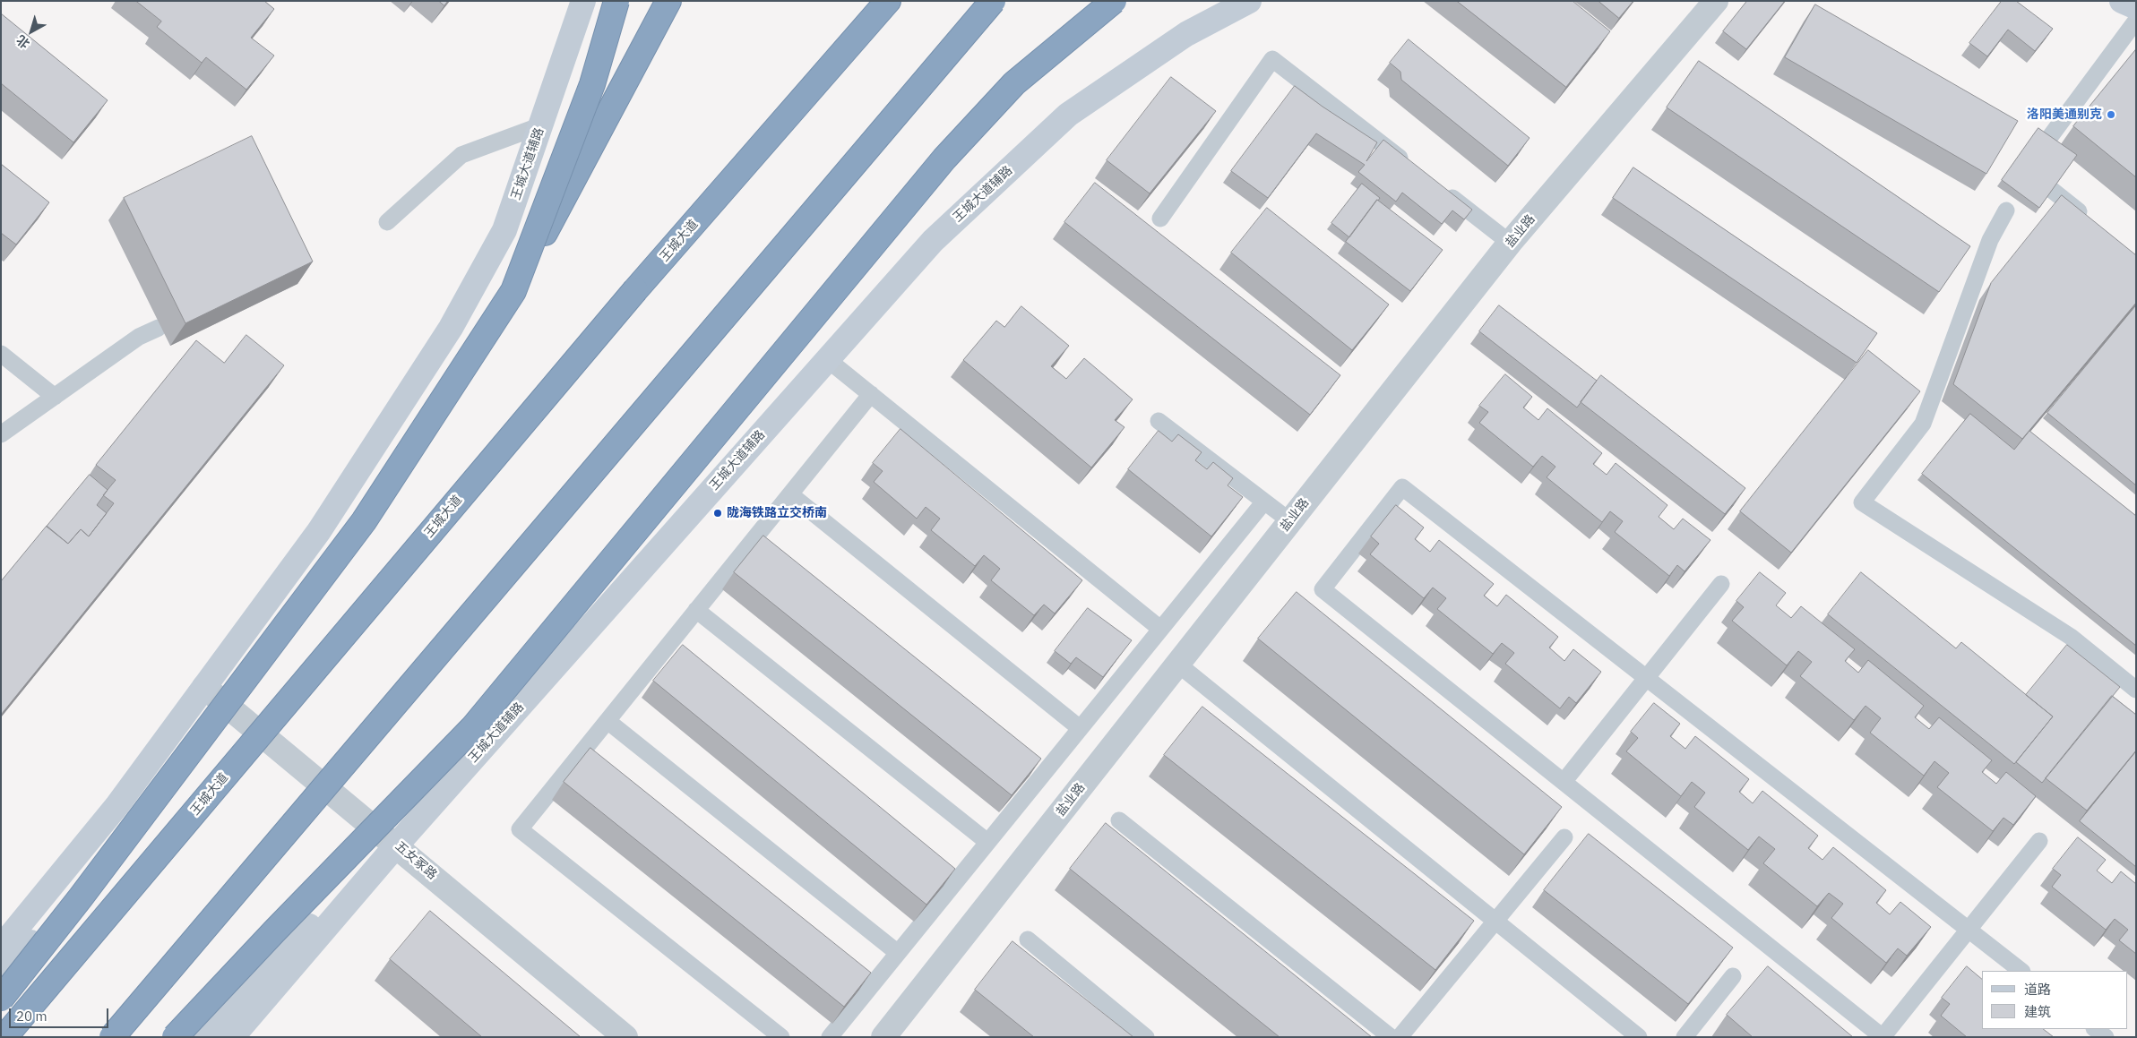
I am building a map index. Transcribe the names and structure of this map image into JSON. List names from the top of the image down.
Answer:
{
  "streets": {
    "highway": ["王城大道"],
    "main road": ["王城大道辅路"],
    "street": ["盐业路", "五女冢路"]
  },
  "crossings": [
    ["王城大道辅路", "五女冢路"]
  ],
  "places": ["洛阳美通别克", "陇海铁路立交桥南"],
  "legend": ["道路", "建筑"],
  "scale_bar": "20 m",
  "north": "bottom left"
}
